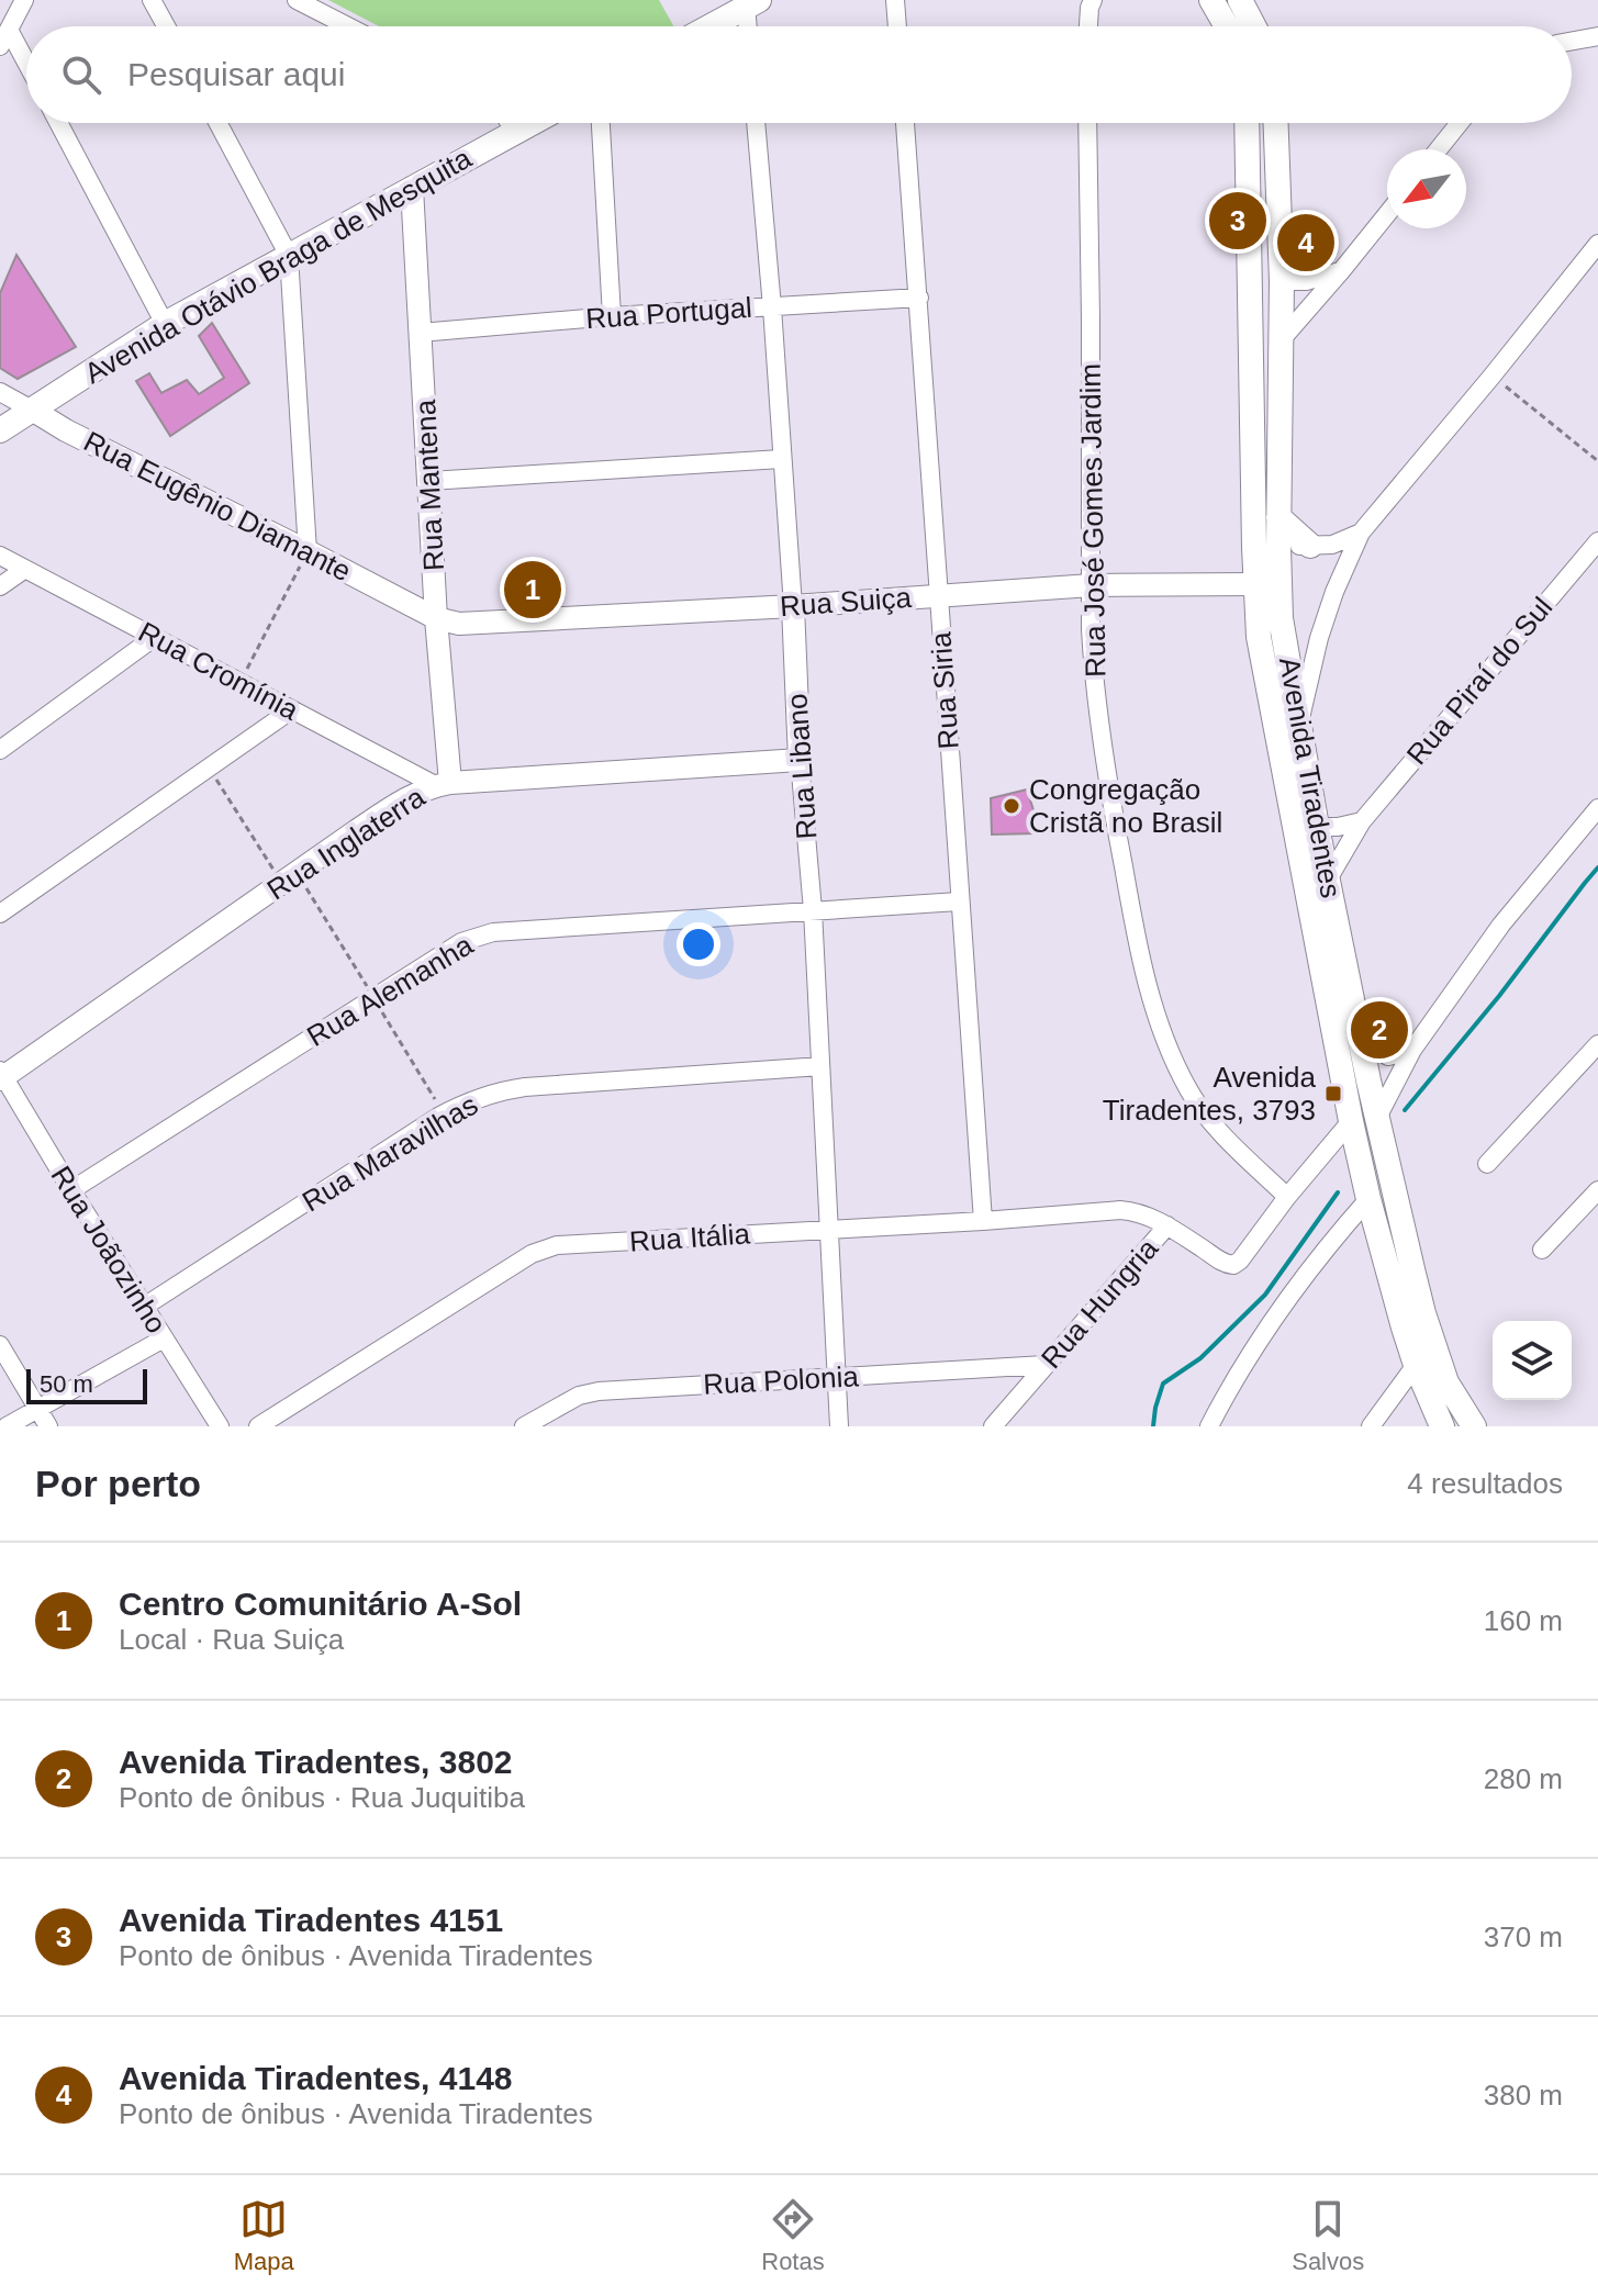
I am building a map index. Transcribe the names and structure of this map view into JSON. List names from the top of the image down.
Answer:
{
  "streets": {
    "main road": ["Avenida Otávio Braga de Mesquita", "Avenida Tiradentes"],
    "street": [
      "Rua Portugal",
      "Rua Mantena",
      "Rua Eugênio Diamante",
      "Rua José Gomes Jardim",
      "Rua Suiça",
      "Rua Cromínia",
      "Rua Piraí do Sul",
      "Rua Siria",
      "Rua Libano",
      "Rua Inglaterra",
      "Rua Alemanha",
      "Rua Maravilhas",
      "Rua Itália",
      "Rua Joãozinho",
      "Rua Hungria",
      "Rua Polonia"
    ]
  },
  "crossings": [
    ["Avenida Otávio Braga de Mesquita", "Rua Mantena"],
    ["Avenida Otávio Braga de Mesquita", "Rua Eugênio Diamante"],
    ["Rua Portugal", "Rua Mantena"],
    ["Rua Portugal", "Rua Siria"],
    ["Rua Portugal", "Rua Libano"],
    ["Rua Mantena", "Rua Eugênio Diamante"],
    ["Rua Mantena", "Rua Suiça"],
    ["Rua Mantena", "Rua Cromínia"],
    ["Rua Mantena", "Rua Inglaterra"],
    ["Rua Eugênio Diamante", "Rua Suiça"],
    ["Rua José Gomes Jardim", "Rua Suiça"],
    ["Rua José Gomes Jardim", "Rua Hungria"],
    ["Rua Suiça", "Rua Siria"],
    ["Rua Suiça", "Rua Libano"],
    ["Rua Suiça", "Avenida Tiradentes"],
    ["Rua Cromínia", "Rua Inglaterra"],
    ["Rua Piraí do Sul", "Avenida Tiradentes"],
    ["Rua Siria", "Rua Alemanha"],
    ["Rua Siria", "Rua Itália"],
    ["Rua Libano", "Rua Inglaterra"],
    ["Rua Libano", "Rua Alemanha"],
    ["Rua Libano", "Rua Maravilhas"],
    ["Rua Libano", "Rua Itália"],
    ["Rua Libano", "Rua Polonia"],
    ["Rua Inglaterra", "Rua Joãozinho"],
    ["Rua Alemanha", "Rua Joãozinho"],
    ["Rua Maravilhas", "Rua Joãozinho"],
    ["Rua Itália", "Rua Hungria"],
    ["Rua Hungria", "Rua Polonia"]
  ],
  "places": {
    "other": ["Congregação Cristã no Brasil"],
    "transit": ["Avenida Tiradentes, 3793"]
  },
  "scale_bar": "50 m",
  "north": "bottom left",
  "page": {
    "search": "Pesquisar aqui",
    "pins": [
      "3",
      "4",
      "1",
      "2"
    ],
    "scale": "50 m",
    "heading": ["Por perto", "4 resultados"],
    "list": [
      {
        "mark": "1",
        "name": "Centro Comunitário A-Sol",
        "note": "Local · Rua Suiça",
        "value": "160 m"
      },
      {
        "mark": "2",
        "name": "Avenida Tiradentes, 3802",
        "note": "Ponto de ônibus · Rua Juquitiba",
        "value": "280 m"
      },
      {
        "mark": "3",
        "name": "Avenida Tiradentes 4151",
        "note": "Ponto de ônibus · Avenida Tiradentes",
        "value": "370 m"
      },
      {
        "mark": "4",
        "name": "Avenida Tiradentes, 4148",
        "note": "Ponto de ônibus · Avenida Tiradentes",
        "value": "380 m"
      }
    ],
    "nav": ["Mapa", "Rotas", "Salvos"]
  }
}
